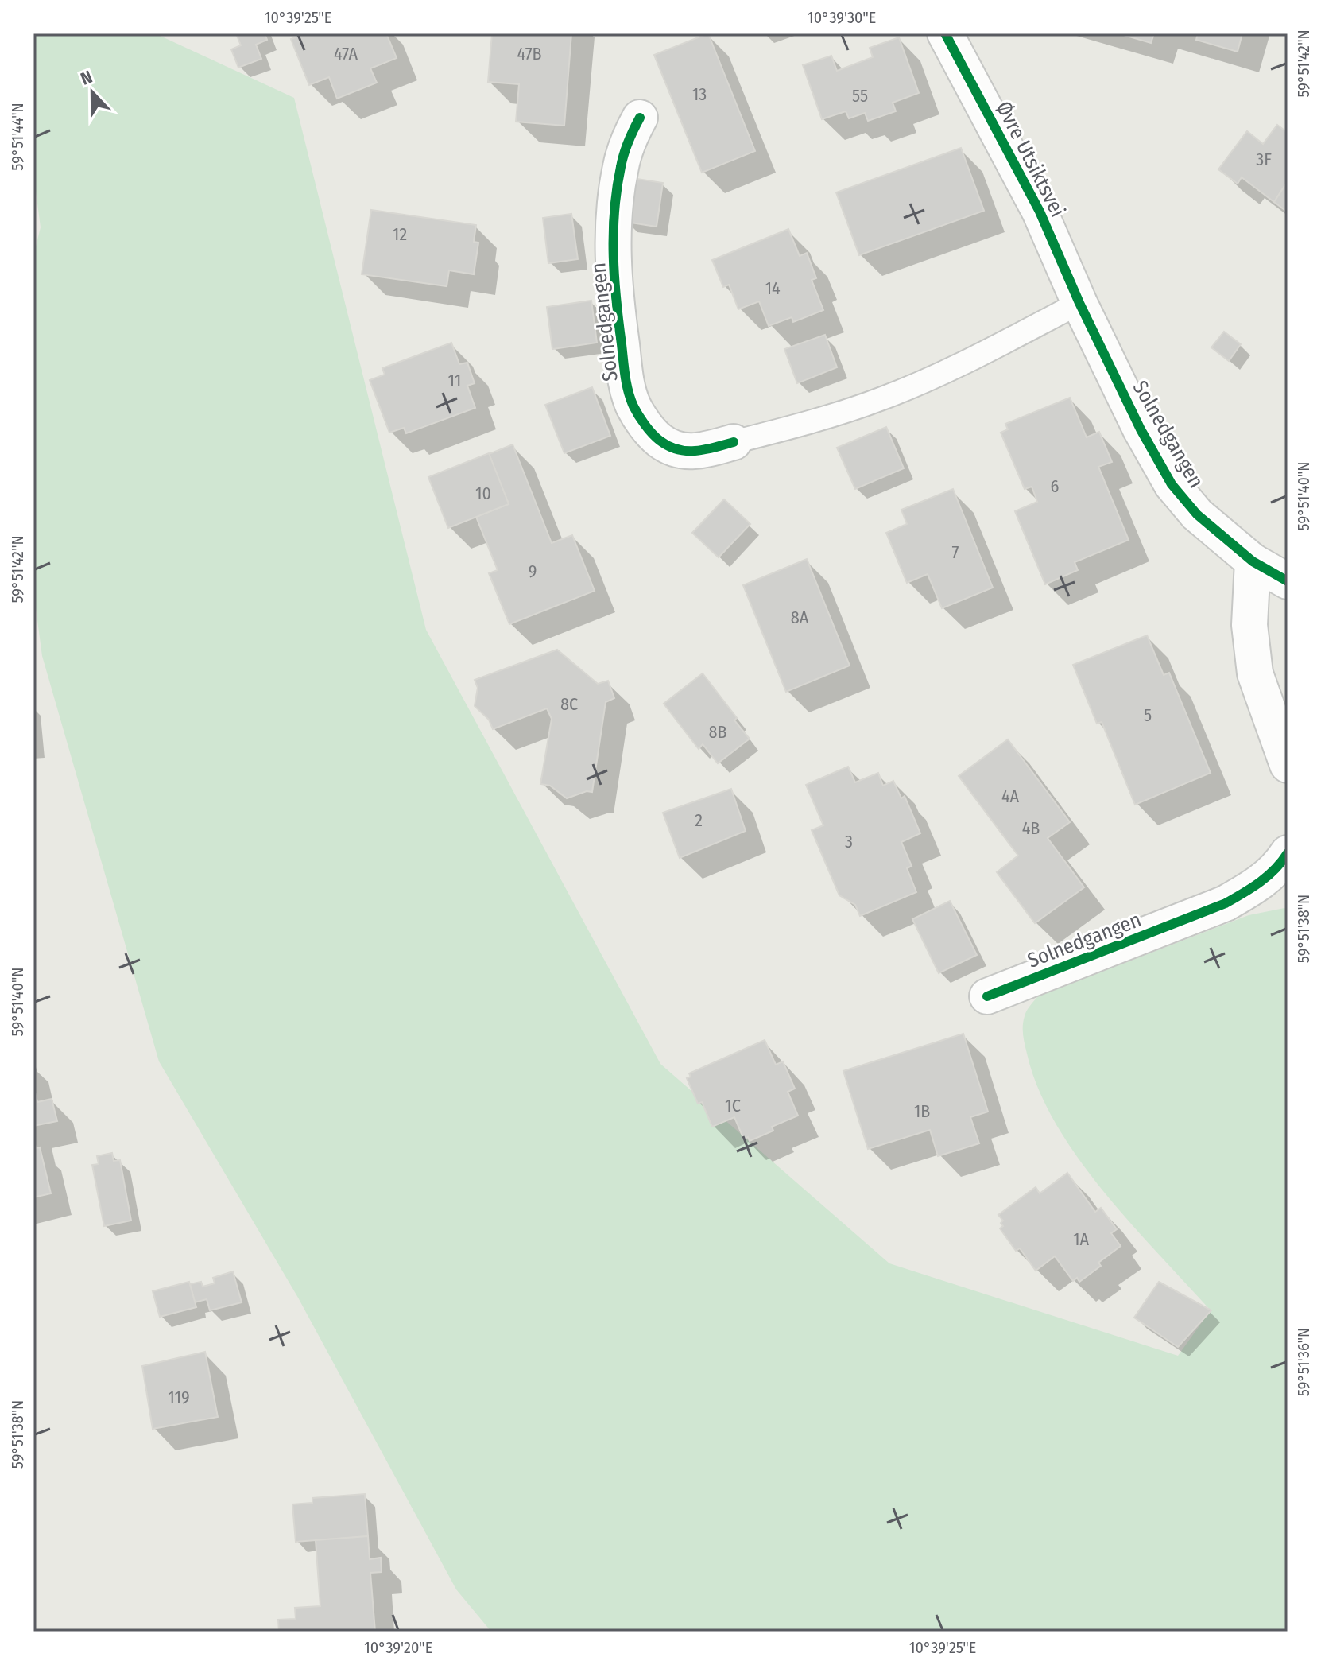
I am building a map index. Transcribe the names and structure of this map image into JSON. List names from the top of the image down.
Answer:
{
  "streets": {
    "street": ["Øvre Utsiktsvei", "Solnedgangen"]
  },
  "crossings": [
    ["Øvre Utsiktsvei", "Solnedgangen"]
  ],
  "house_numbers": [
    "47A",
    "47B",
    "13",
    "55",
    "3F",
    "12",
    "14",
    "11",
    "6",
    "10",
    "7",
    "9",
    "8A",
    "8C",
    "5",
    "8B",
    "4A",
    "2",
    "4B",
    "3",
    "1C",
    "1B",
    "1A",
    "119"
  ],
  "north": "top",
  "coordinates": [
    "10°39'25\"E",
    "10°39'30\"E",
    "59°51'42\"N",
    "59°51'44\"N",
    "59°51'40\"N",
    "59°51'38\"N",
    "59°51'36\"N",
    "10°39'20\"E"
  ]
}
